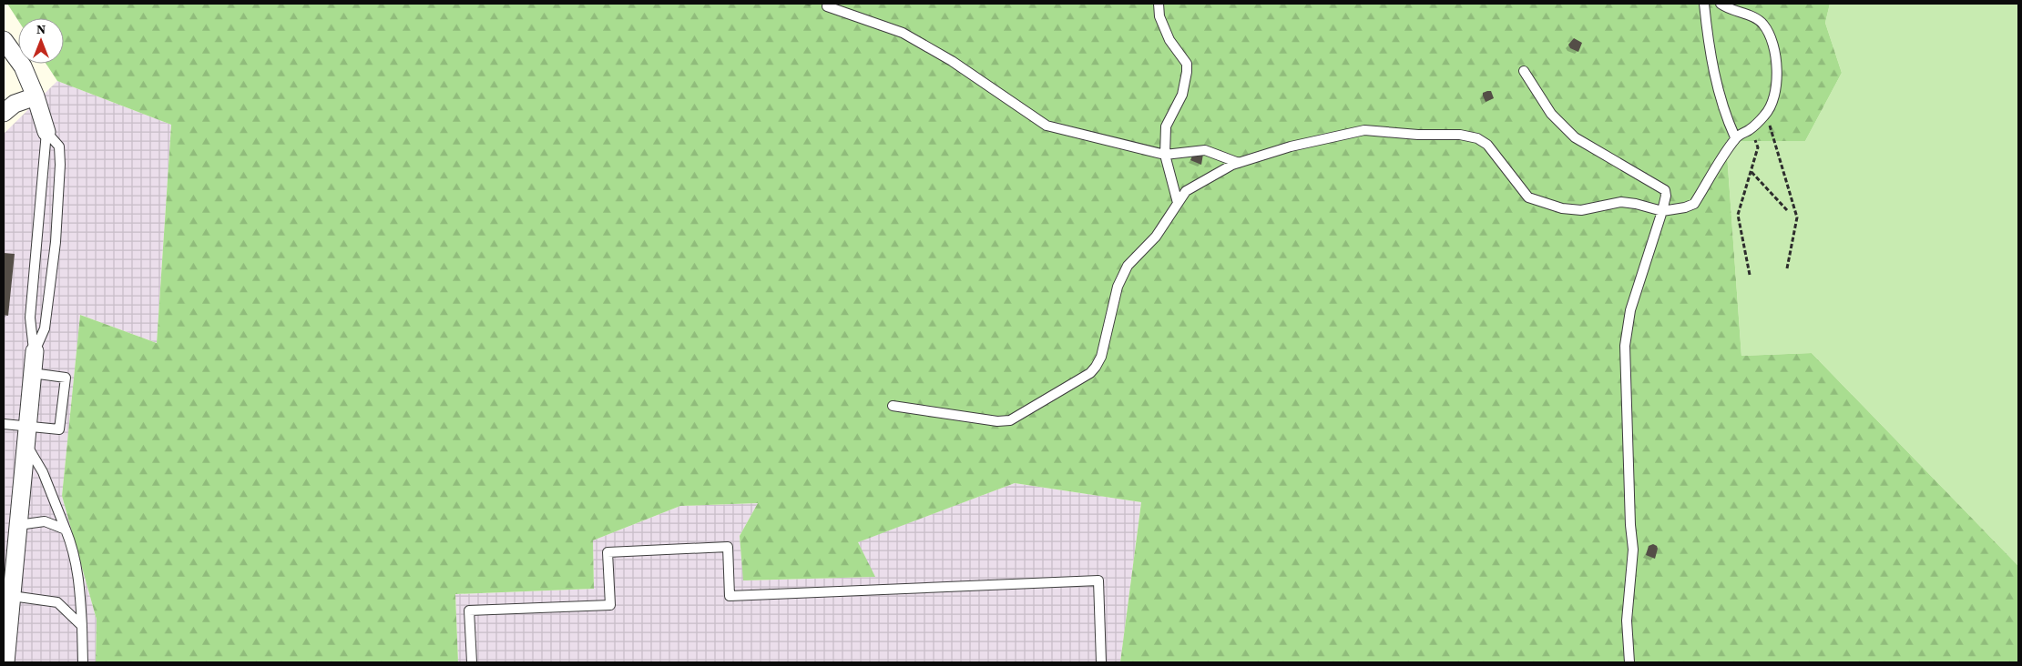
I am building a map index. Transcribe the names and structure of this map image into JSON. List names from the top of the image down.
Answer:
{
  "north": "top"
}
